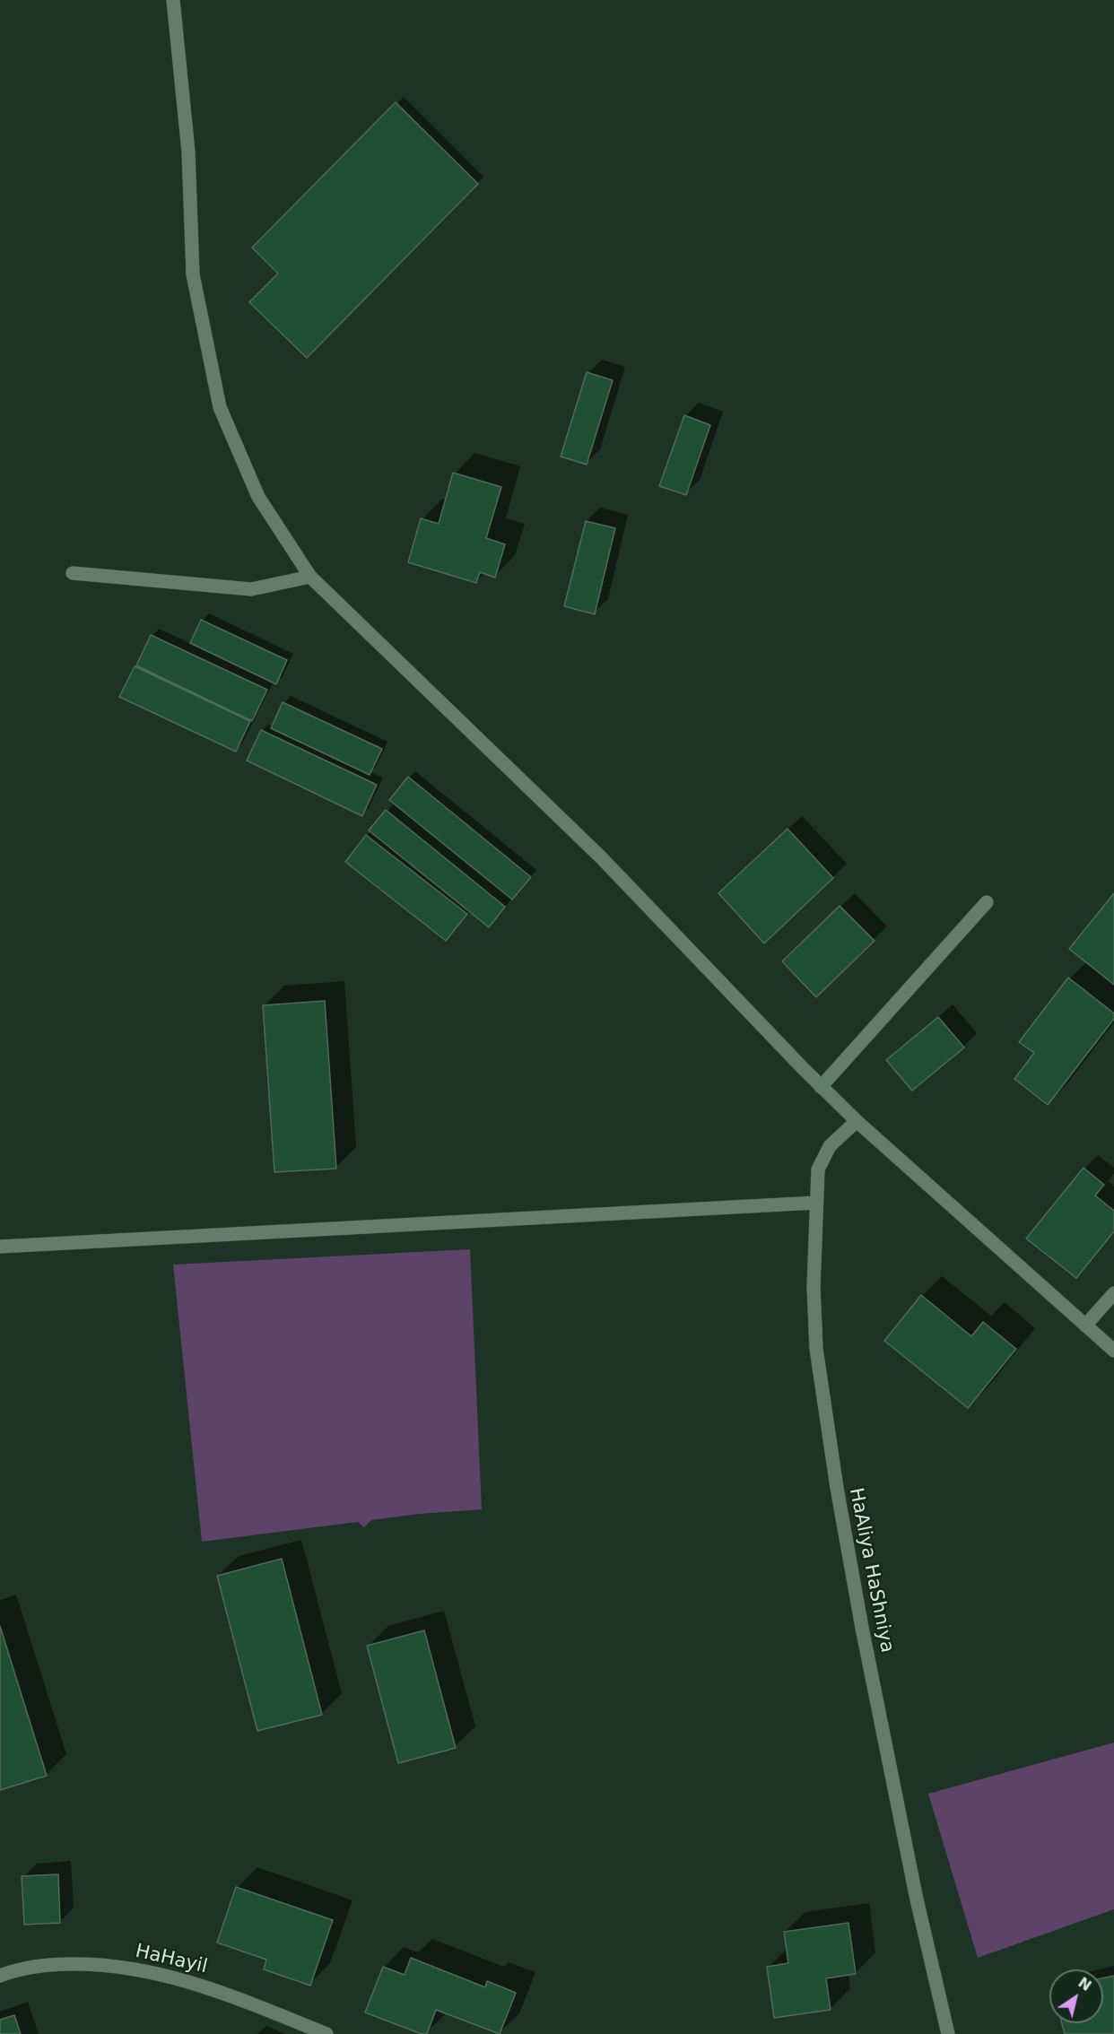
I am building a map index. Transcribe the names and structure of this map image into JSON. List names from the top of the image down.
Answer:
{
  "streets": {
    "street": ["HaAliya HaShniya", "HaHayil"]
  },
  "north": "top right"
}
